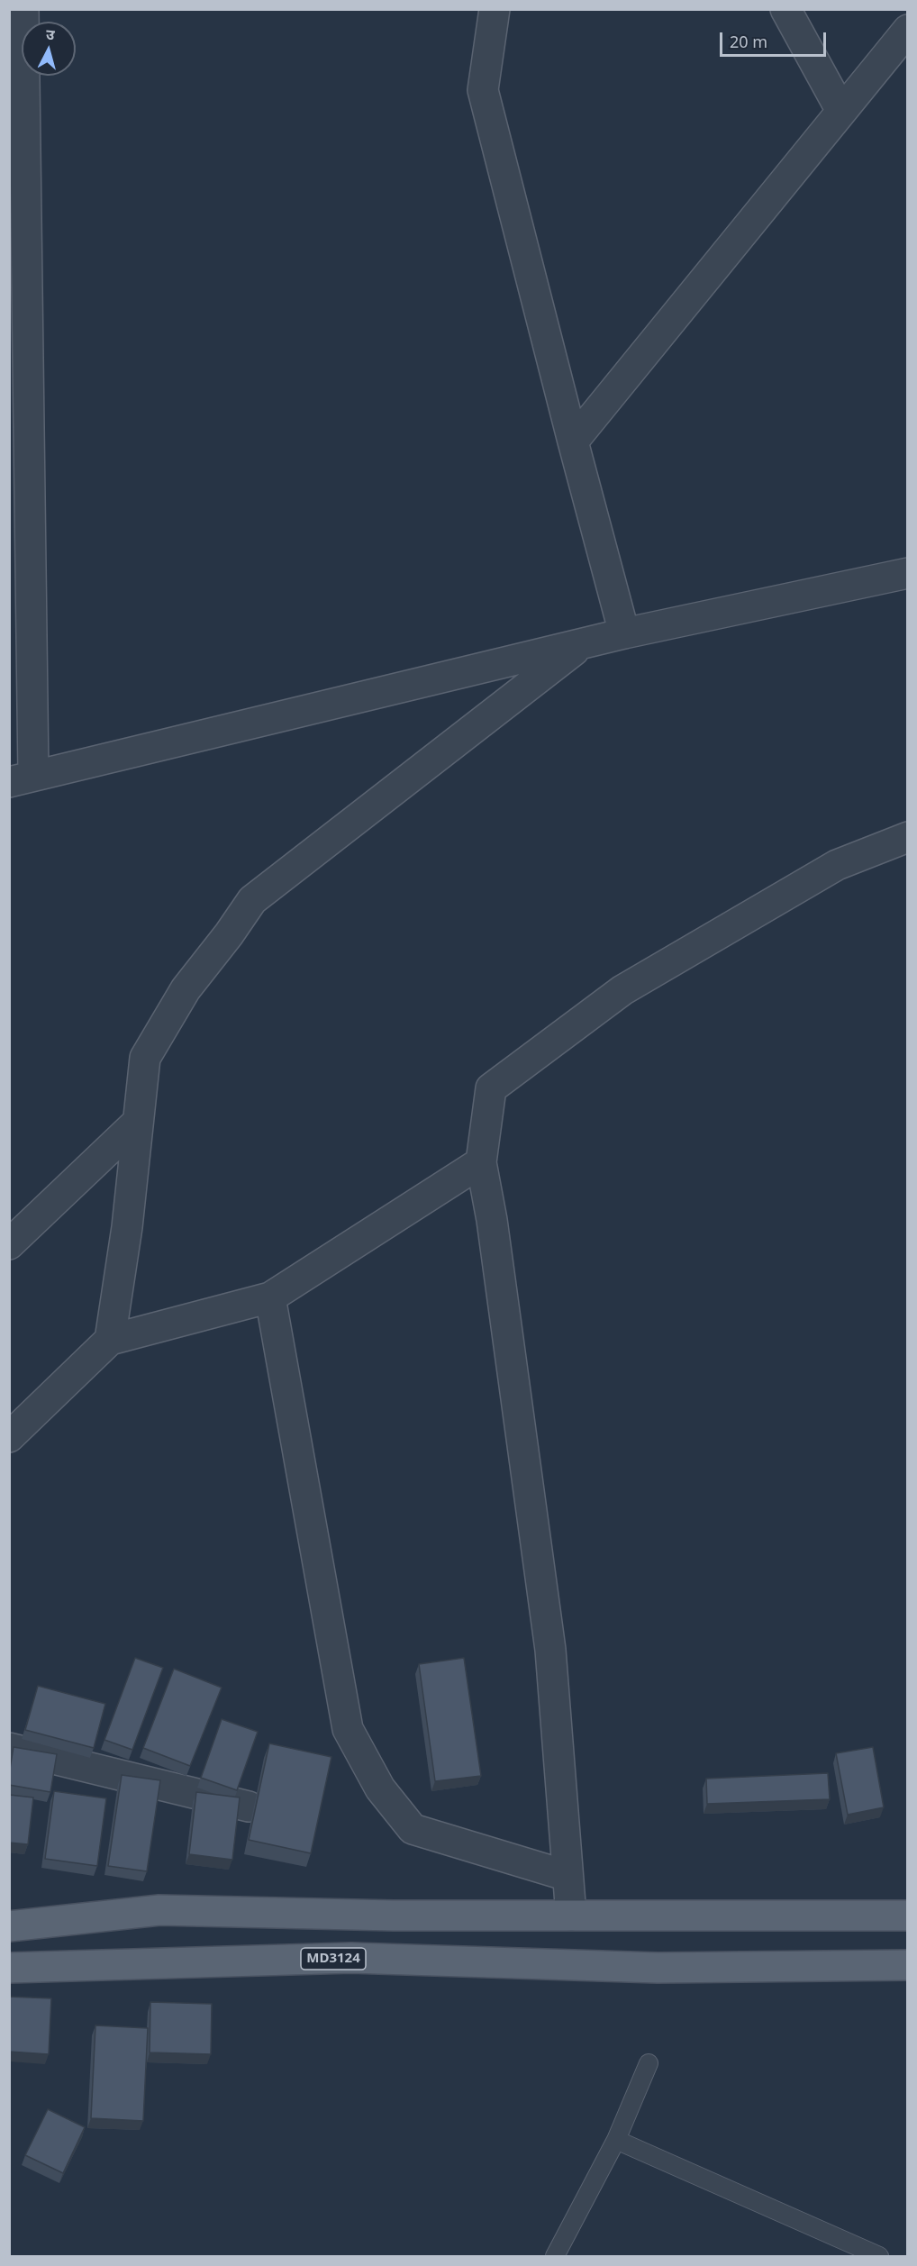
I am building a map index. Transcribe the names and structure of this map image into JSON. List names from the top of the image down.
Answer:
{
  "streets": {
    "main road": ["MD3124"]
  },
  "scale_bar": "20 m",
  "north": "top"
}
